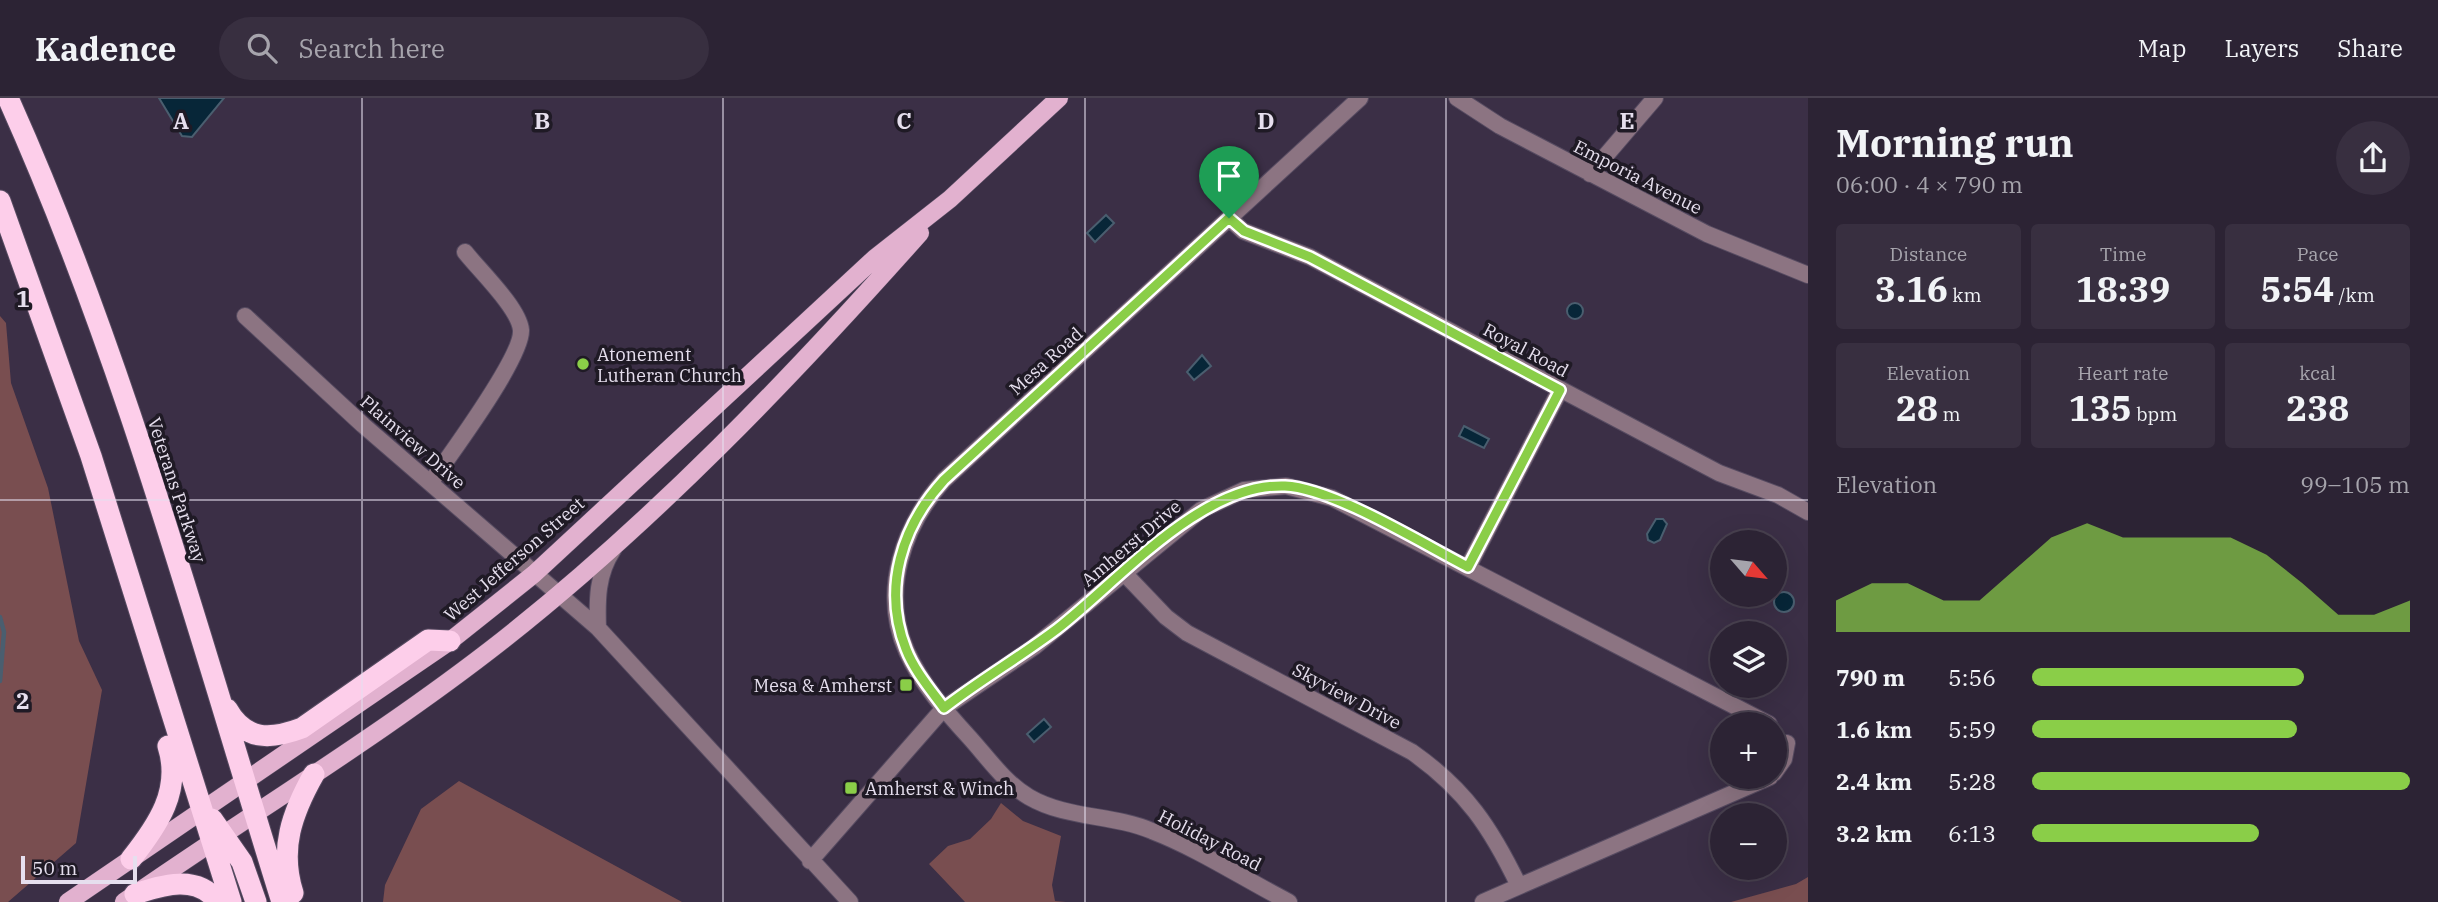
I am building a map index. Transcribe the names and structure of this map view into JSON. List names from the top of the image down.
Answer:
{
  "streets": {
    "highway": ["Veterans Parkway"],
    "main road": ["West Jefferson Street"],
    "street": [
      "Emporia Avenue",
      "Royal Road",
      "Mesa Road",
      "Plainview Drive",
      "Amherst Drive",
      "Skyview Drive",
      "Holiday Road"
    ]
  },
  "crossings": [
    ["Royal Road", "Mesa Road"],
    ["Mesa Road", "Amherst Drive"],
    ["Mesa Road", "Holiday Road"],
    ["Plainview Drive", "Amherst Drive"],
    ["Plainview Drive", "West Jefferson Street"],
    ["Veterans Parkway", "West Jefferson Street"],
    ["Amherst Drive", "Skyview Drive"],
    ["Amherst Drive", "Holiday Road"]
  ],
  "places": {
    "other": ["Atonement Lutheran Church"],
    "transit": ["Mesa & Amherst", "Amherst & Winch"]
  },
  "scale_bar": "50 m",
  "north": "bottom right",
  "page": {
    "header": "Kadence",
    "search": "Search here",
    "nav": ["Map", "Layers", "Share"],
    "heading": ["Morning run", "06:00 · 4 × 790 m"],
    "stats": [
      ["Distance", "3.16 km"],
      ["Time", "18:39"],
      ["Pace", "5:54 /km"],
      ["Elevation", "28 m"],
      ["Heart rate", "135 bpm"],
      ["kcal", "238"]
    ],
    "chart": ["Elevation", "99–105 m"],
    "map_buttons": ["+", "−"],
    "list": [
      {
        "name": "790 m",
        "note": "5:56"
      },
      {
        "name": "1.6 km",
        "note": "5:59"
      },
      {
        "name": "2.4 km",
        "note": "5:28"
      },
      {
        "name": "3.2 km",
        "note": "6:13"
      }
    ],
    "scale": "50 m"
  },
  "grid": {
    "columns": [
      "A",
      "B",
      "C",
      "D",
      "E"
    ],
    "rows": ["1", "2"]
  }
}
